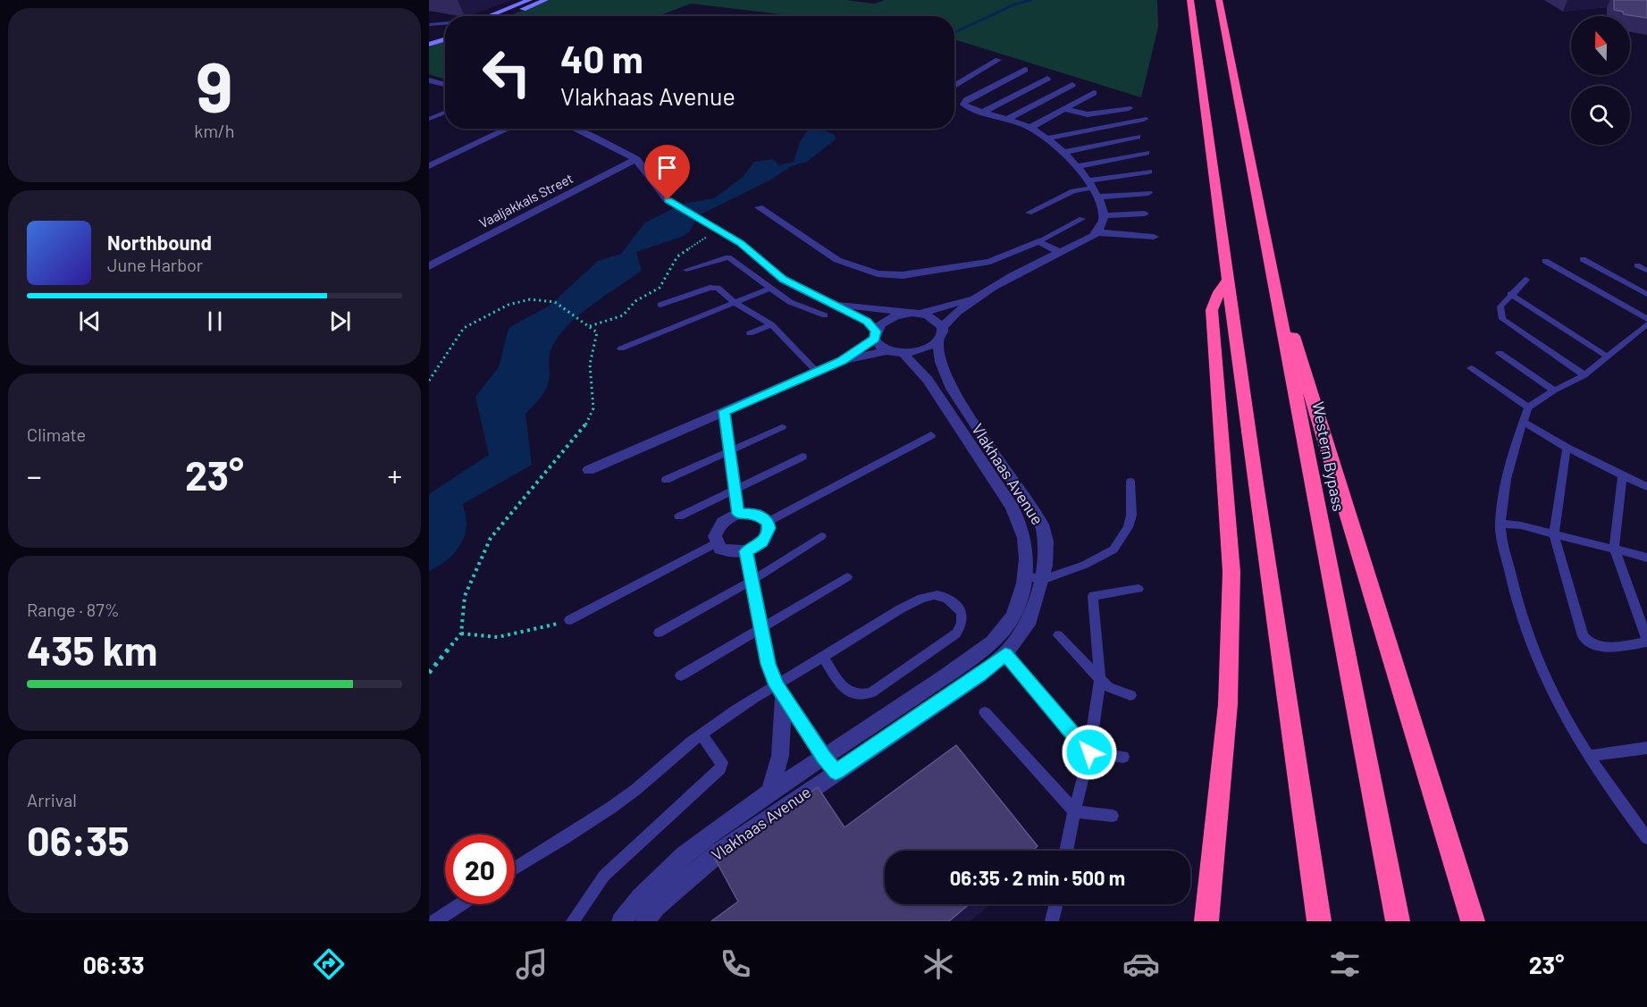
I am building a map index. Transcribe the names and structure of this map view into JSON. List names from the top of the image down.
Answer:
{
  "streets": {
    "highway": ["Western Bypass"],
    "street": ["Vaaljakkals Street", "Vlakhaas Avenue"]
  },
  "north": "top",
  "page": {
    "tile": [
      ["9", "km/h"],
      "Climate",
      ["Range · 87%", "435 km"],
      ["Arrival", "06:35"]
    ],
    "turn": ["40 m", "Vlakhaas Avenue"],
    "song": ["Northbound", "June Harbor"],
    "heat": ["−", "23°", "+"],
    "limit": "20",
    "trip": "06:35 · 2 min · 500 m",
    "tabs": ["06:33", "23°"]
  }
}
